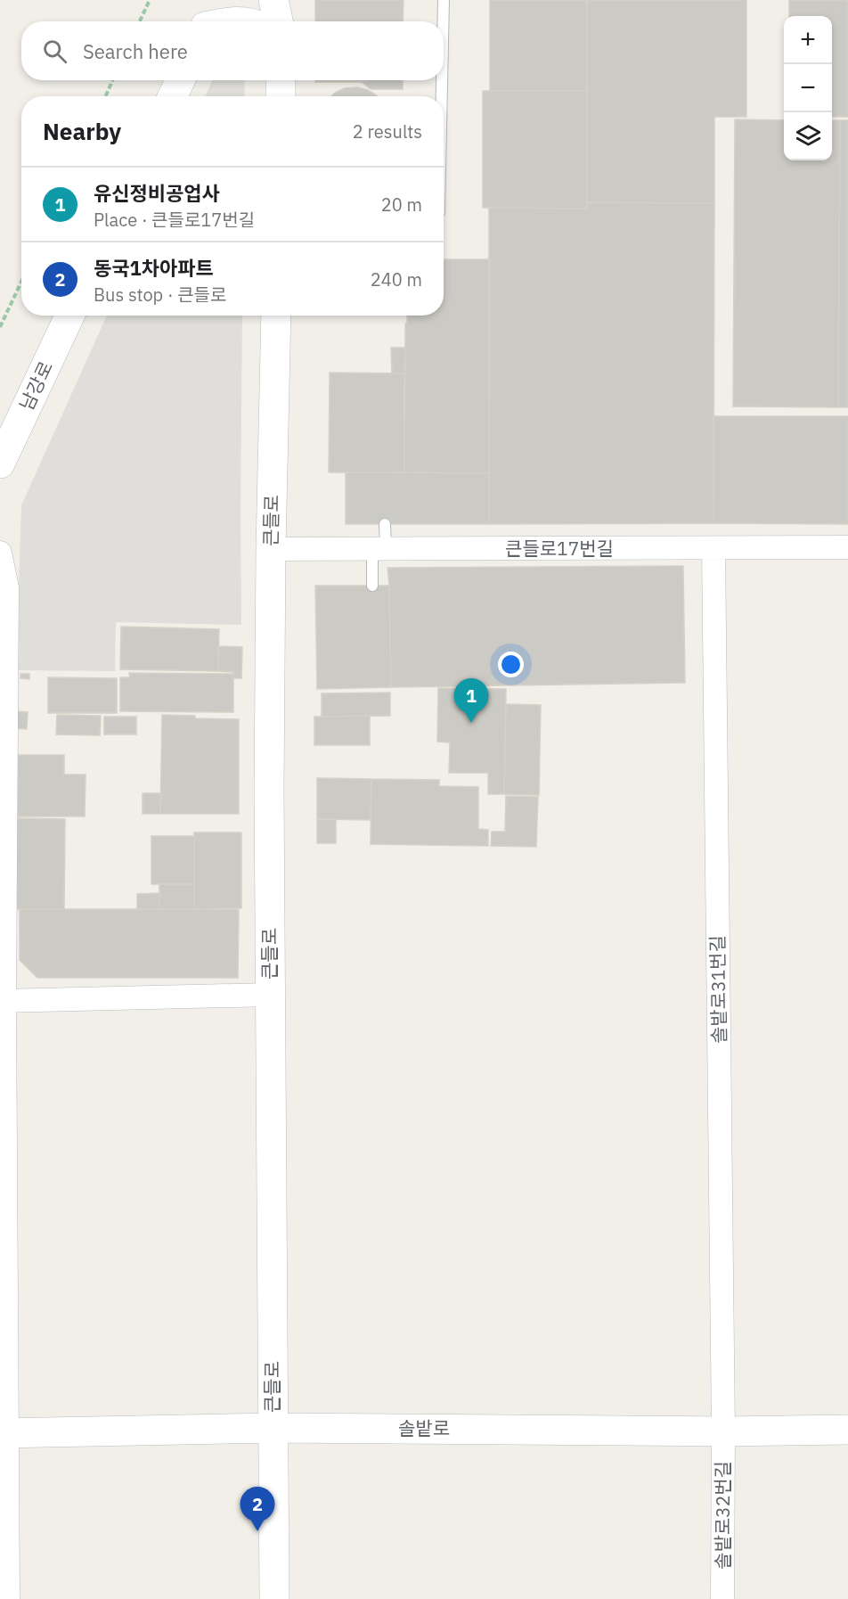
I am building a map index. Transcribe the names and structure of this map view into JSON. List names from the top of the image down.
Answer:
{
  "streets": {
    "street": [
      "남강로",
      "큰들로",
      "큰들로17번길",
      "솔밭로31번길",
      "솔밭로",
      "솔밭로32번길"
    ]
  },
  "crossings": [
    ["큰들로", "큰들로17번길"],
    ["큰들로", "솔밭로"],
    ["큰들로17번길", "솔밭로31번길"],
    ["솔밭로31번길", "솔밭로"],
    ["솔밭로31번길", "솔밭로32번길"],
    ["솔밭로", "솔밭로32번길"]
  ],
  "page": {
    "map_buttons": ["+", "−"],
    "search": "Search here",
    "heading": ["Nearby", "2 results"],
    "list": [
      {
        "mark": "1",
        "name": "유신정비공업사",
        "note": "Place · 큰들로17번길",
        "value": "20 m"
      },
      {
        "mark": "2",
        "name": "동국1차아파트",
        "note": "Bus stop · 큰들로",
        "value": "240 m"
      }
    ],
    "pins": ["1", "2"]
  }
}
